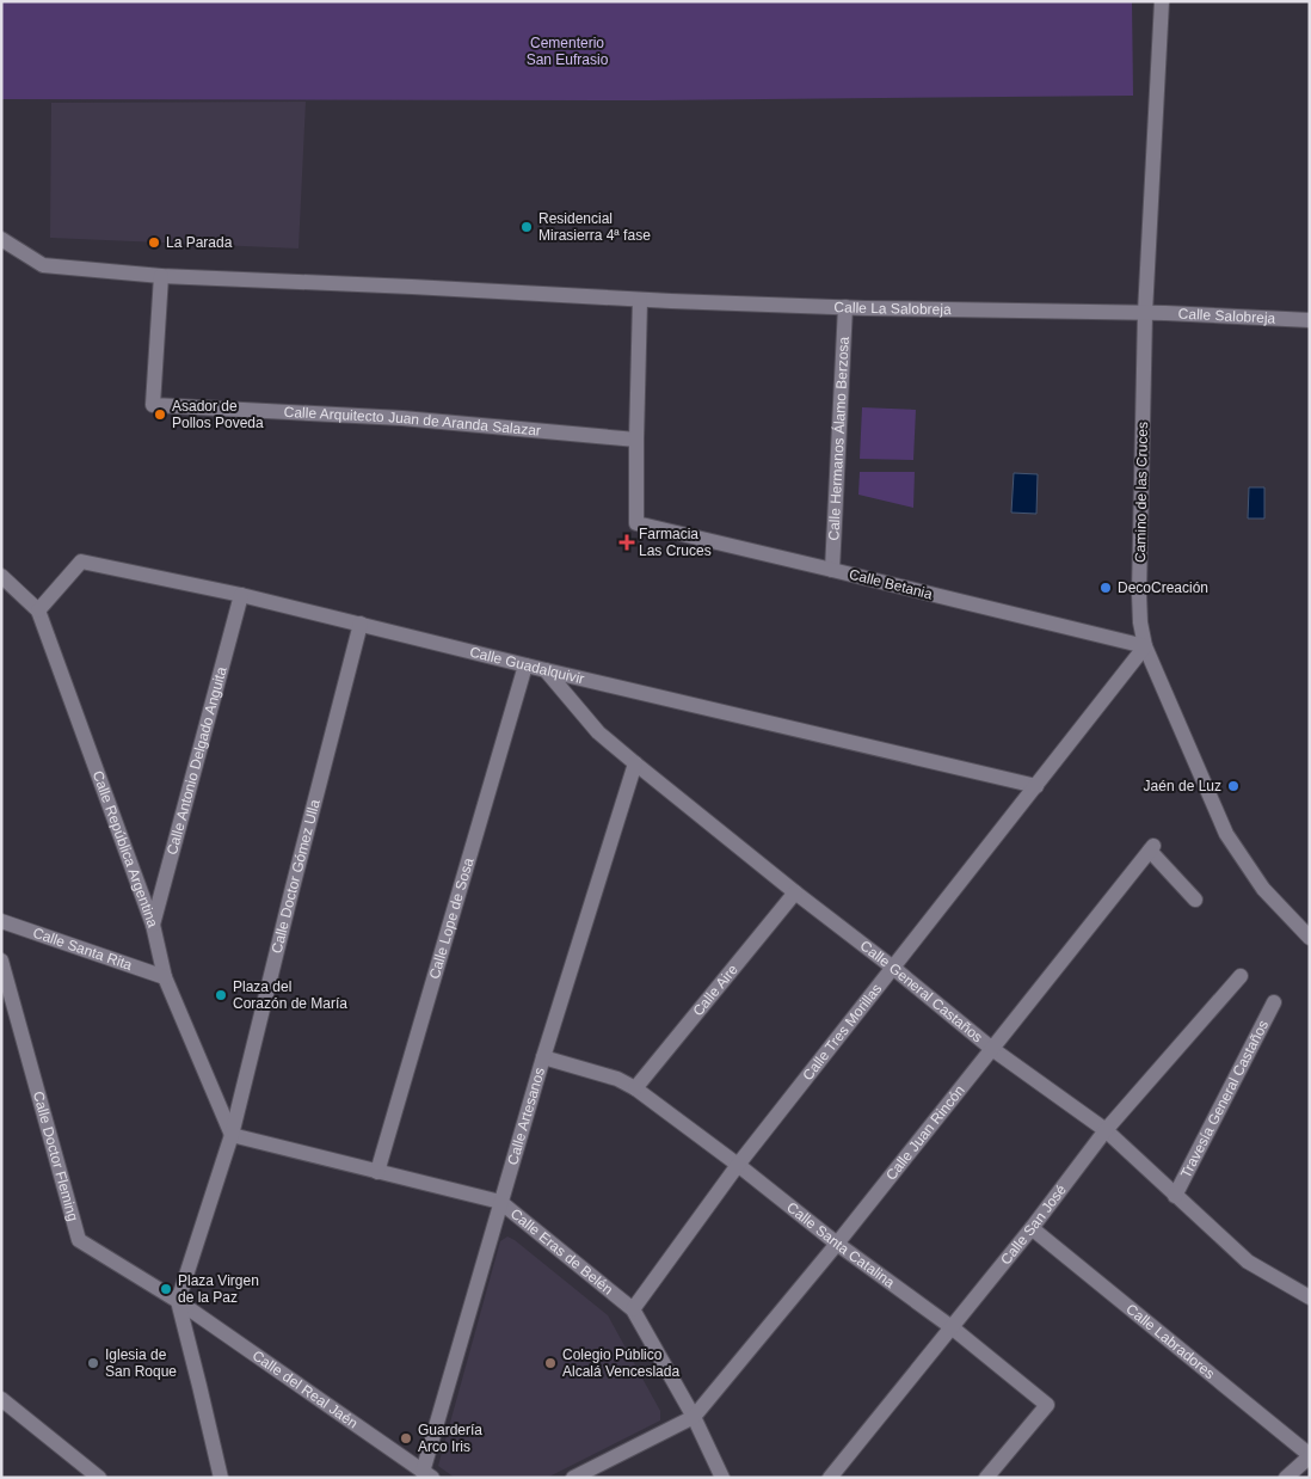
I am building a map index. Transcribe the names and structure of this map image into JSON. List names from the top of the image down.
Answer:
{
  "streets": {
    "street": [
      "Calle La Salobreja",
      "Calle Salobreja",
      "Calle Arquitecto Juan de Aranda Salazar",
      "Calle Hermanos Álamo Berzosa",
      "Camino de las Cruces",
      "Calle Betania",
      "Calle Guadalquivir",
      "Calle Antonio Delgado Anguita",
      "Calle República Argentina",
      "Calle Doctor Gómez Ulla",
      "Calle Lope de Sosa",
      "Calle Santa Rita",
      "Calle Aire",
      "Calle General Castaños",
      "Calle Tres Morillas",
      "Travesía General Castaños",
      "Calle Artesanos",
      "Calle Juan Rincón",
      "Calle Doctor Fleming",
      "Calle San José",
      "Calle Santa Catalina",
      "Calle Eras de Belén",
      "Calle Labradores",
      "Calle del Real Jaén"
    ]
  },
  "crossings": [
    ["Calle La Salobreja", "Calle Salobreja"],
    ["Calle La Salobreja", "Calle Arquitecto Juan de Aranda Salazar"],
    ["Calle La Salobreja", "Calle Hermanos Álamo Berzosa"],
    ["Calle La Salobreja", "Camino de las Cruces"],
    ["Calle Salobreja", "Camino de las Cruces"],
    ["Calle Arquitecto Juan de Aranda Salazar", "Calle Betania"],
    ["Calle Hermanos Álamo Berzosa", "Calle Betania"],
    ["Camino de las Cruces", "Calle Betania"],
    ["Camino de las Cruces", "Calle Tres Morillas"],
    ["Calle Betania", "Calle Tres Morillas"],
    ["Calle Guadalquivir", "Calle Antonio Delgado Anguita"],
    ["Calle Guadalquivir", "Calle República Argentina"],
    ["Calle Guadalquivir", "Calle Doctor Gómez Ulla"],
    ["Calle Guadalquivir", "Calle Lope de Sosa"],
    ["Calle Guadalquivir", "Calle General Castaños"],
    ["Calle Guadalquivir", "Calle Tres Morillas"],
    ["Calle Antonio Delgado Anguita", "Calle República Argentina"],
    ["Calle República Argentina", "Calle Doctor Gómez Ulla"],
    ["Calle República Argentina", "Calle Santa Rita"],
    ["Calle República Argentina", "Calle Eras de Belén"],
    ["Calle Doctor Gómez Ulla", "Calle Doctor Fleming"],
    ["Calle Doctor Gómez Ulla", "Calle Eras de Belén"],
    ["Calle Doctor Gómez Ulla", "Calle del Real Jaén"],
    ["Calle Lope de Sosa", "Calle Eras de Belén"],
    ["Calle Aire", "Calle General Castaños"],
    ["Calle Aire", "Calle Santa Catalina"],
    ["Calle General Castaños", "Calle Tres Morillas"],
    ["Calle General Castaños", "Travesía General Castaños"],
    ["Calle General Castaños", "Calle Artesanos"],
    ["Calle General Castaños", "Calle Juan Rincón"],
    ["Calle General Castaños", "Calle San José"],
    ["Calle Tres Morillas", "Calle Santa Catalina"],
    ["Calle Tres Morillas", "Calle Eras de Belén"],
    ["Calle Artesanos", "Calle Santa Catalina"],
    ["Calle Artesanos", "Calle Eras de Belén"],
    ["Calle Artesanos", "Calle del Real Jaén"],
    ["Calle Juan Rincón", "Calle Santa Catalina"],
    ["Calle Juan Rincón", "Calle Eras de Belén"],
    ["Calle Doctor Fleming", "Calle del Real Jaén"],
    ["Calle San José", "Calle Santa Catalina"],
    ["Calle San José", "Calle Labradores"]
  ],
  "parks": ["Cementerio San Eufrasio"],
  "places": {
    "other": [
      "Residencial Mirasierra 4ª fase",
      "La Parada",
      "Asador de Pollos Poveda",
      "DecoCreación",
      "Jaén de Luz",
      "Plaza del Corazón de María",
      "Plaza Virgen de la Paz",
      "Iglesia de San Roque",
      "Colegio Público Alcalá Venceslada",
      "Guardería Arco Iris"
    ],
    "health": ["Farmacia Las Cruces"]
  }
}
